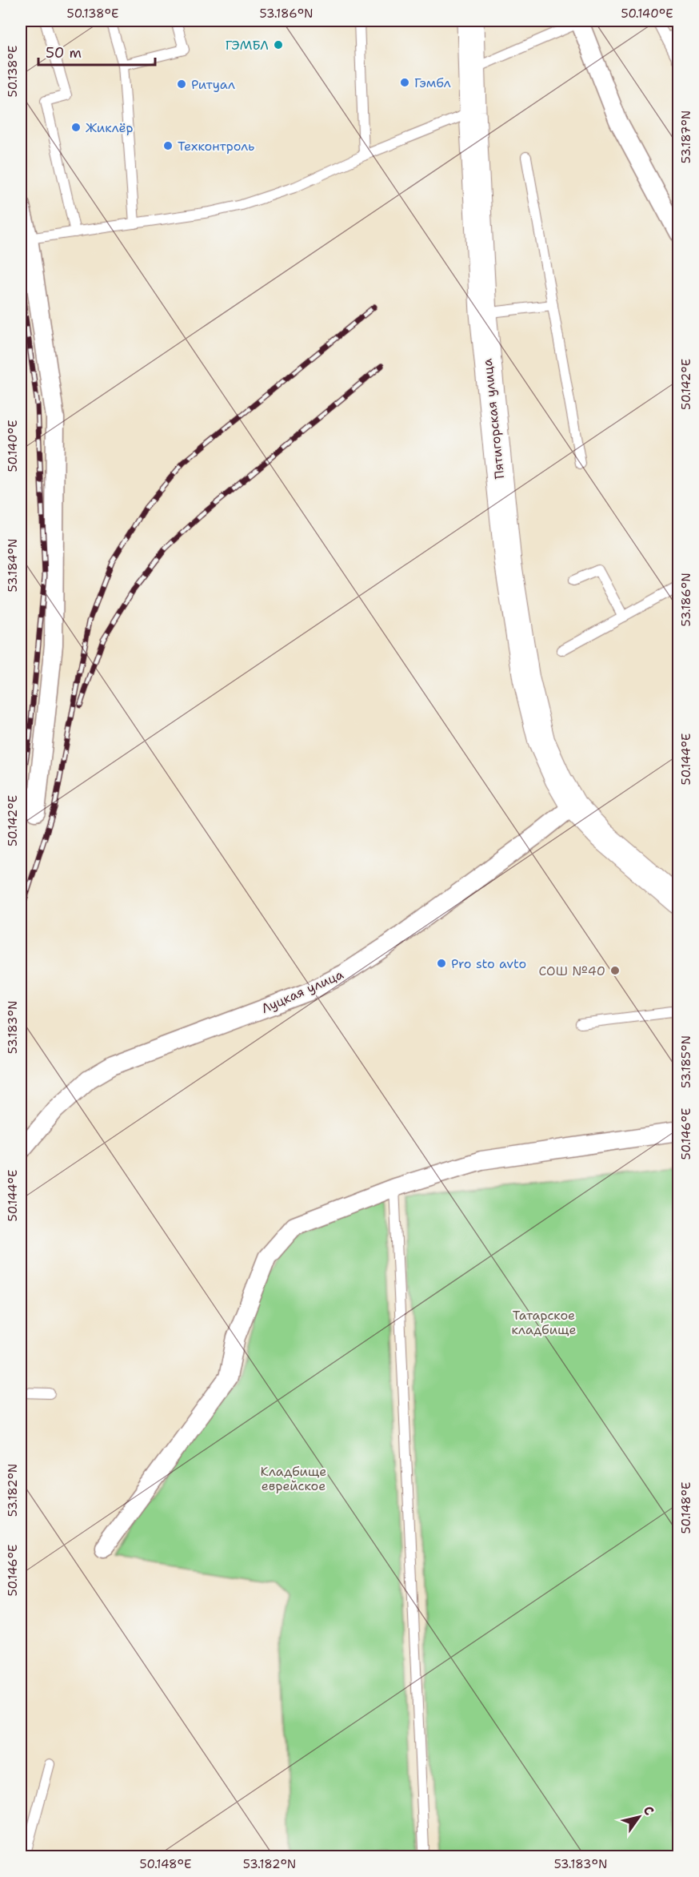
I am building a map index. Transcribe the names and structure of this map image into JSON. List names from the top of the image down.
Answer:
{
  "streets": {
    "main road": ["Пятигорская улица"],
    "street": ["Луцкая улица"]
  },
  "crossings": [
    ["Пятигорская улица", "Луцкая улица"]
  ],
  "parks": ["Татарское кладбище", "Кладбище еврейское"],
  "places": [
    "ГЭМБЛ",
    "Гэмбл",
    "Ритуал",
    "Жиклёр",
    "Техконтроль",
    "Pro sto avto",
    "СОШ №40"
  ],
  "scale_bar": "50 m",
  "north": "top right",
  "coordinates": [
    "50.138°E",
    "53.186°N",
    "50.140°E",
    "53.187°N",
    "50.142°E",
    "53.184°N",
    "50.144°E",
    "53.183°N",
    "53.185°N",
    "50.146°E",
    "53.182°N",
    "50.148°E"
  ]
}
